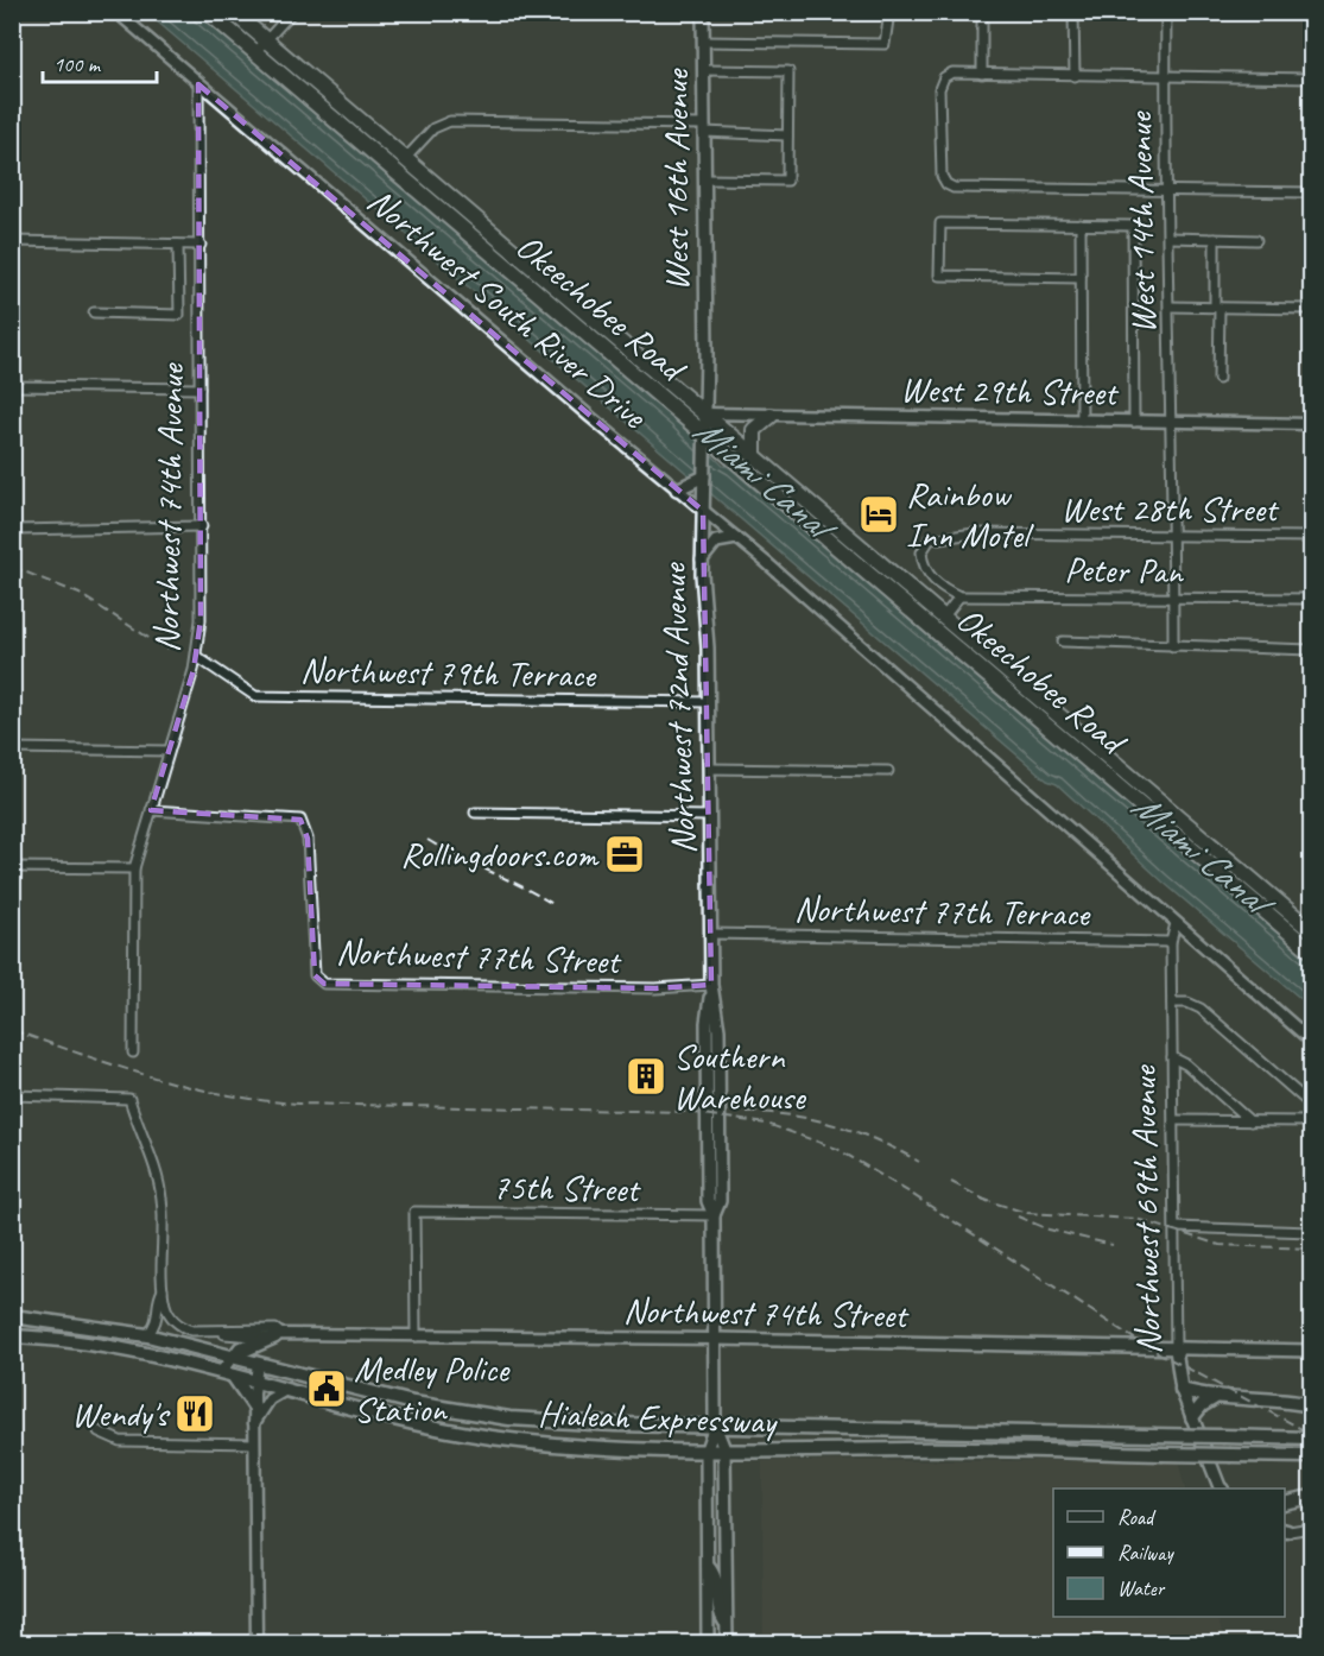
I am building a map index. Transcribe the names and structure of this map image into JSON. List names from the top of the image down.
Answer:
{
  "streets": {
    "highway": ["Okeechobee Road"],
    "main road": [
      "West 16th Avenue",
      "Northwest 72nd Avenue",
      "Northwest 69th Avenue",
      "Northwest 74th Street",
      "Hialeah Expressway"
    ],
    "street": [
      "West 14th Avenue",
      "Northwest South River Drive",
      "West 29th Street",
      "Northwest 74th Avenue",
      "West 28th Street",
      "Peter Pan",
      "Northwest 79th Terrace",
      "Northwest 77th Terrace",
      "Northwest 77th Street",
      "75th Street"
    ]
  },
  "crossings": [
    ["West 16th Avenue", "Okeechobee Road"],
    ["West 16th Avenue", "West 29th Street"],
    ["West 16th Avenue", "Northwest 72nd Avenue"],
    ["West 14th Avenue", "West 29th Street"],
    ["West 14th Avenue", "West 28th Street"],
    ["West 14th Avenue", "Peter Pan"],
    ["Okeechobee Road", "West 29th Street"],
    ["Okeechobee Road", "Northwest 72nd Avenue"],
    ["Northwest South River Drive", "Northwest 74th Avenue"],
    ["Northwest South River Drive", "Northwest 72nd Avenue"],
    ["Northwest South River Drive", "Northwest 69th Avenue"],
    ["Northwest 74th Avenue", "Northwest 79th Terrace"],
    ["Northwest 74th Avenue", "Northwest 77th Street"],
    ["West 28th Street", "Peter Pan"],
    ["Northwest 79th Terrace", "Northwest 72nd Avenue"],
    ["Northwest 72nd Avenue", "Northwest 77th Terrace"],
    ["Northwest 72nd Avenue", "Northwest 77th Street"],
    ["Northwest 72nd Avenue", "75th Street"],
    ["Northwest 72nd Avenue", "Northwest 74th Street"],
    ["Northwest 72nd Avenue", "Hialeah Expressway"],
    ["Northwest 77th Terrace", "Northwest 69th Avenue"],
    ["75th Street", "Northwest 74th Street"],
    ["Northwest 69th Avenue", "Northwest 74th Street"]
  ],
  "water": ["Miami Canal"],
  "places": {
    "hotel": ["Rainbow Inn Motel"],
    "office": ["Rollingdoors.com"],
    "building": ["Southern Warehouse"],
    "public building": ["Medley Police Station"],
    "restaurant": ["Wendy's"]
  },
  "legend": ["Road", "Railway", "Water"],
  "scale_bar": "100 m"
}
